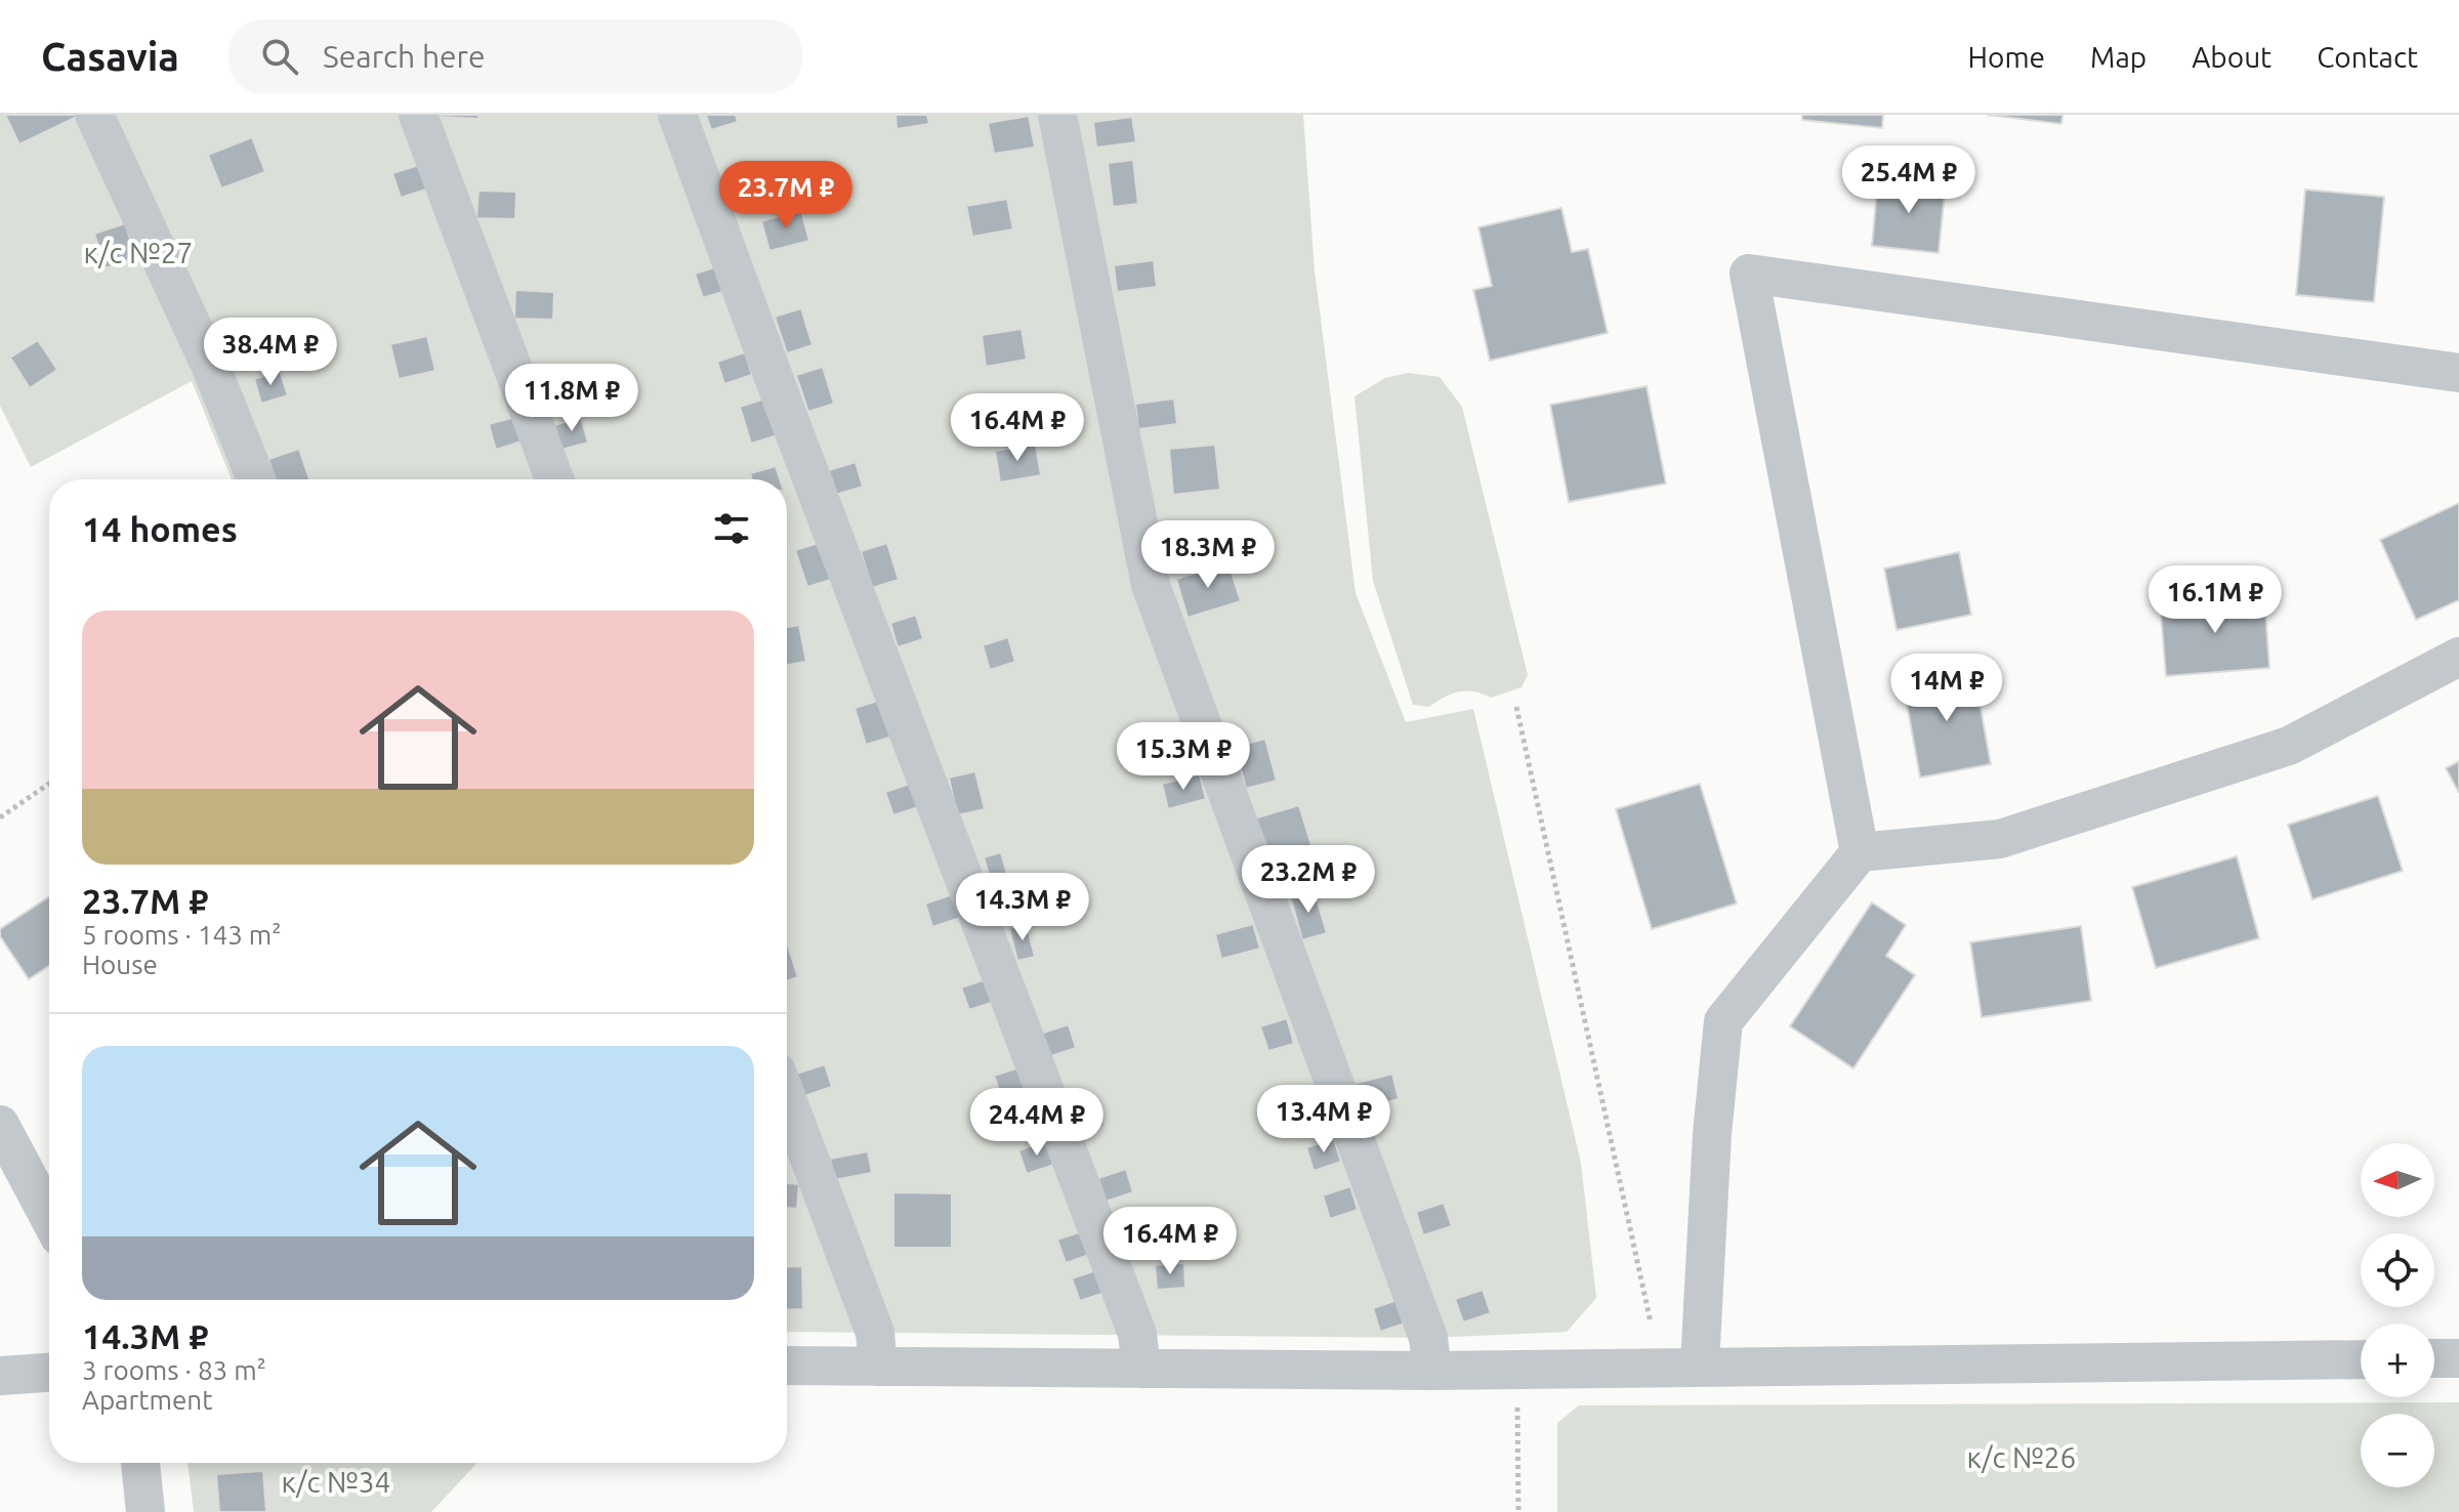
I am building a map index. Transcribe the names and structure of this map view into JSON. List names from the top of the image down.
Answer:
{
  "parks": ["к/с №27", "к/с №26", "к/с №34"],
  "north": "left",
  "page": {
    "header": "Casavia",
    "search": "Search here",
    "nav": [
      "Home",
      "Map",
      "About",
      "Contact"
    ],
    "price": [
      "25.4M ₽",
      "23.7M ₽",
      "38.4M ₽",
      "11.8M ₽",
      "16.4M ₽",
      "18.3M ₽",
      "16.1M ₽",
      "14M ₽",
      "15.3M ₽",
      "23.2M ₽",
      "14.3M ₽",
      "13.4M ₽",
      "24.4M ₽",
      "16.4M ₽"
    ],
    "heading": "14 homes",
    "list": [
      {
        "name": "23.7M ₽",
        "note": "5 rooms · 143 m² · House"
      },
      {
        "name": "14.3M ₽",
        "note": "3 rooms · 83 m² · Apartment"
      }
    ],
    "map_buttons": ["+", "−"]
  }
}
